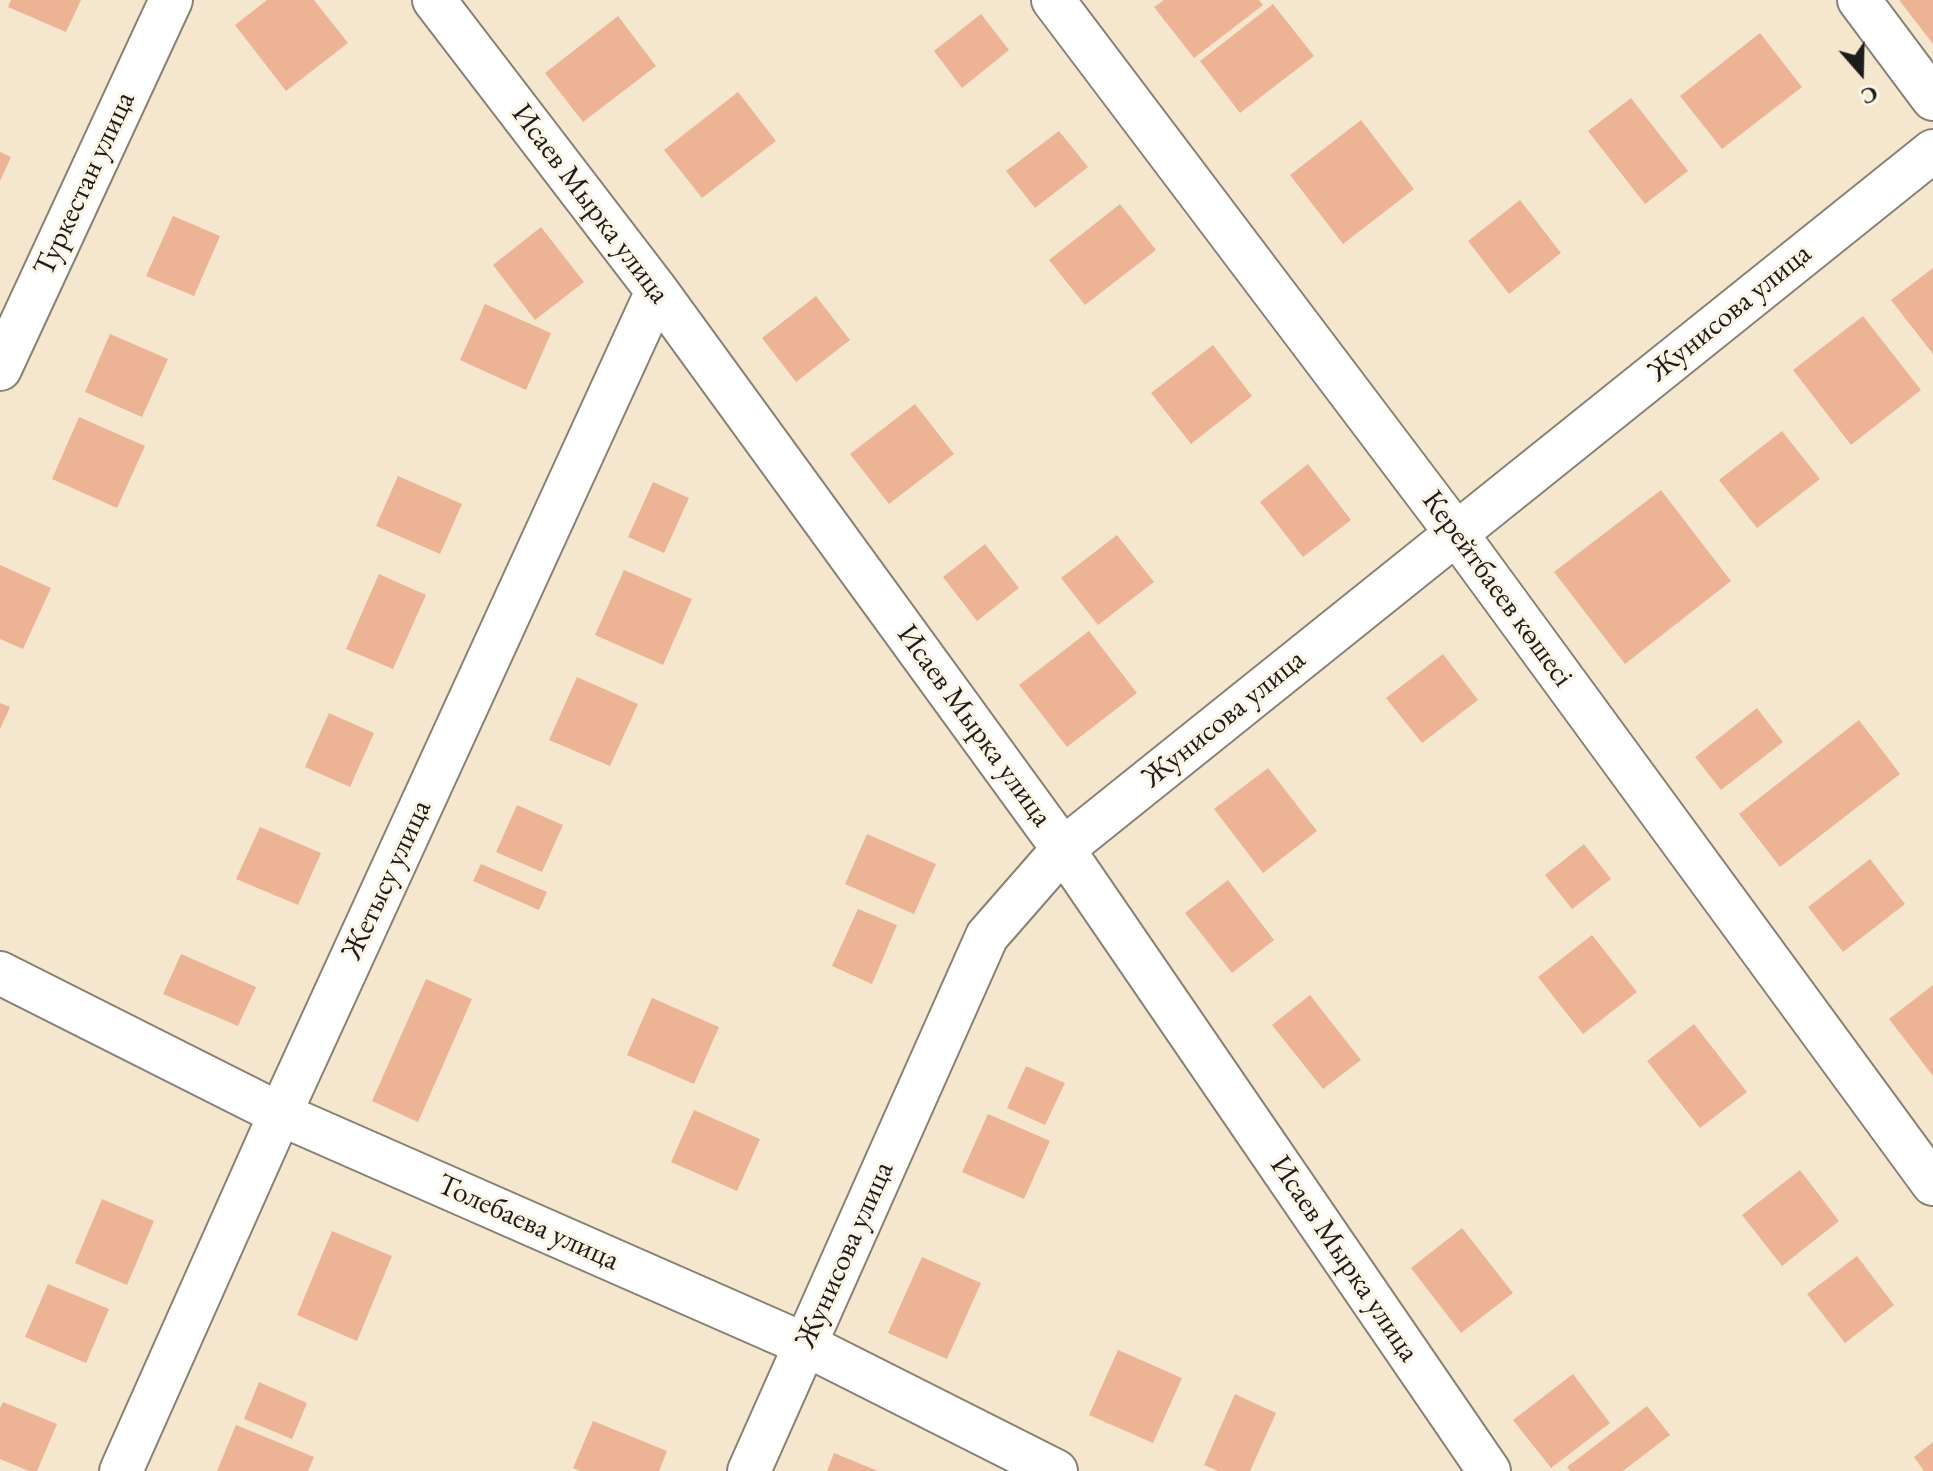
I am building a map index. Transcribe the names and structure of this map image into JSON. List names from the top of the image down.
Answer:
{
  "streets": {
    "street": [
      "Туркестан улица",
      "Исаев Мырка улица",
      "Жунисова улица",
      "Керейтбаеев көшесі",
      "Жетысу улица",
      "Толебаева улица"
    ]
  },
  "crossings": [
    ["Исаев Мырка улица", "Жунисова улица"],
    ["Исаев Мырка улица", "Жетысу улица"],
    ["Жунисова улица", "Керейтбаеев көшесі"],
    ["Жунисова улица", "Толебаева улица"],
    ["Жетысу улица", "Толебаева улица"]
  ],
  "north": "bottom"
}
